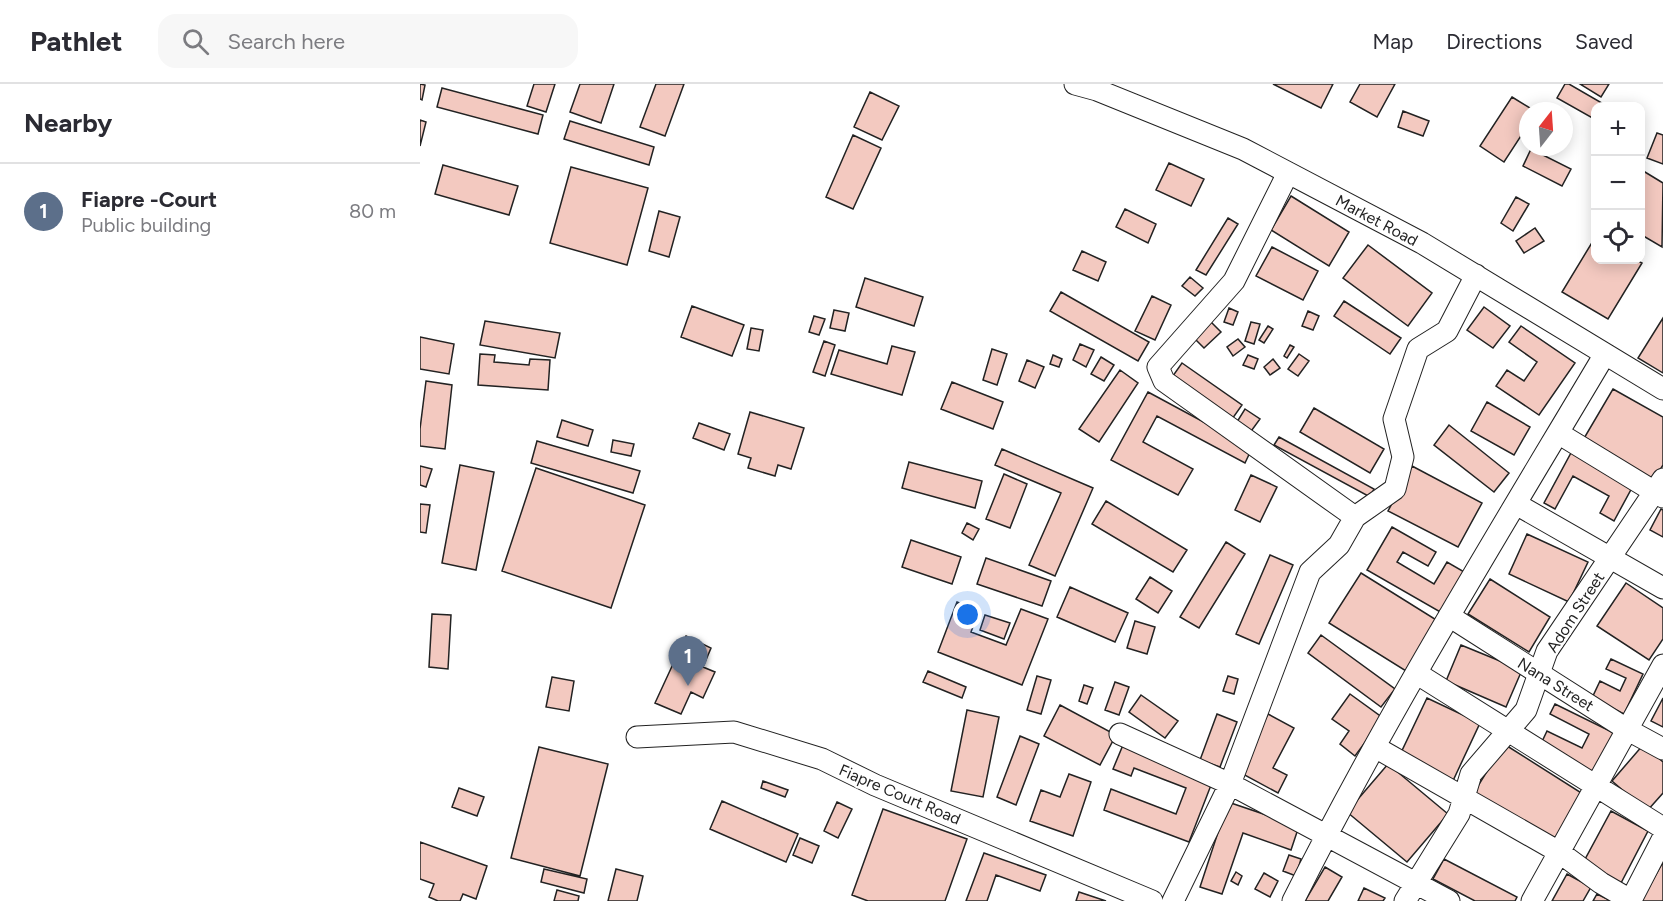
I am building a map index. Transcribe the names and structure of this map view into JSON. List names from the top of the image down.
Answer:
{
  "streets": {
    "street": [
      "Market Road",
      "Adom Street",
      "Nana Street",
      "Fiapre Court Road"
    ]
  },
  "crossings": [
    ["Adom Street", "Nana Street"]
  ],
  "north": "top",
  "page": {
    "header": "Pathlet",
    "search": "Search here",
    "nav": ["Map", "Directions", "Saved"],
    "heading": "Nearby",
    "map_buttons": ["+", "−"],
    "list": [
      {
        "mark": "1",
        "name": "Fiapre -Court",
        "note": "Public building",
        "value": "80 m"
      }
    ],
    "pins": "1"
  }
}
